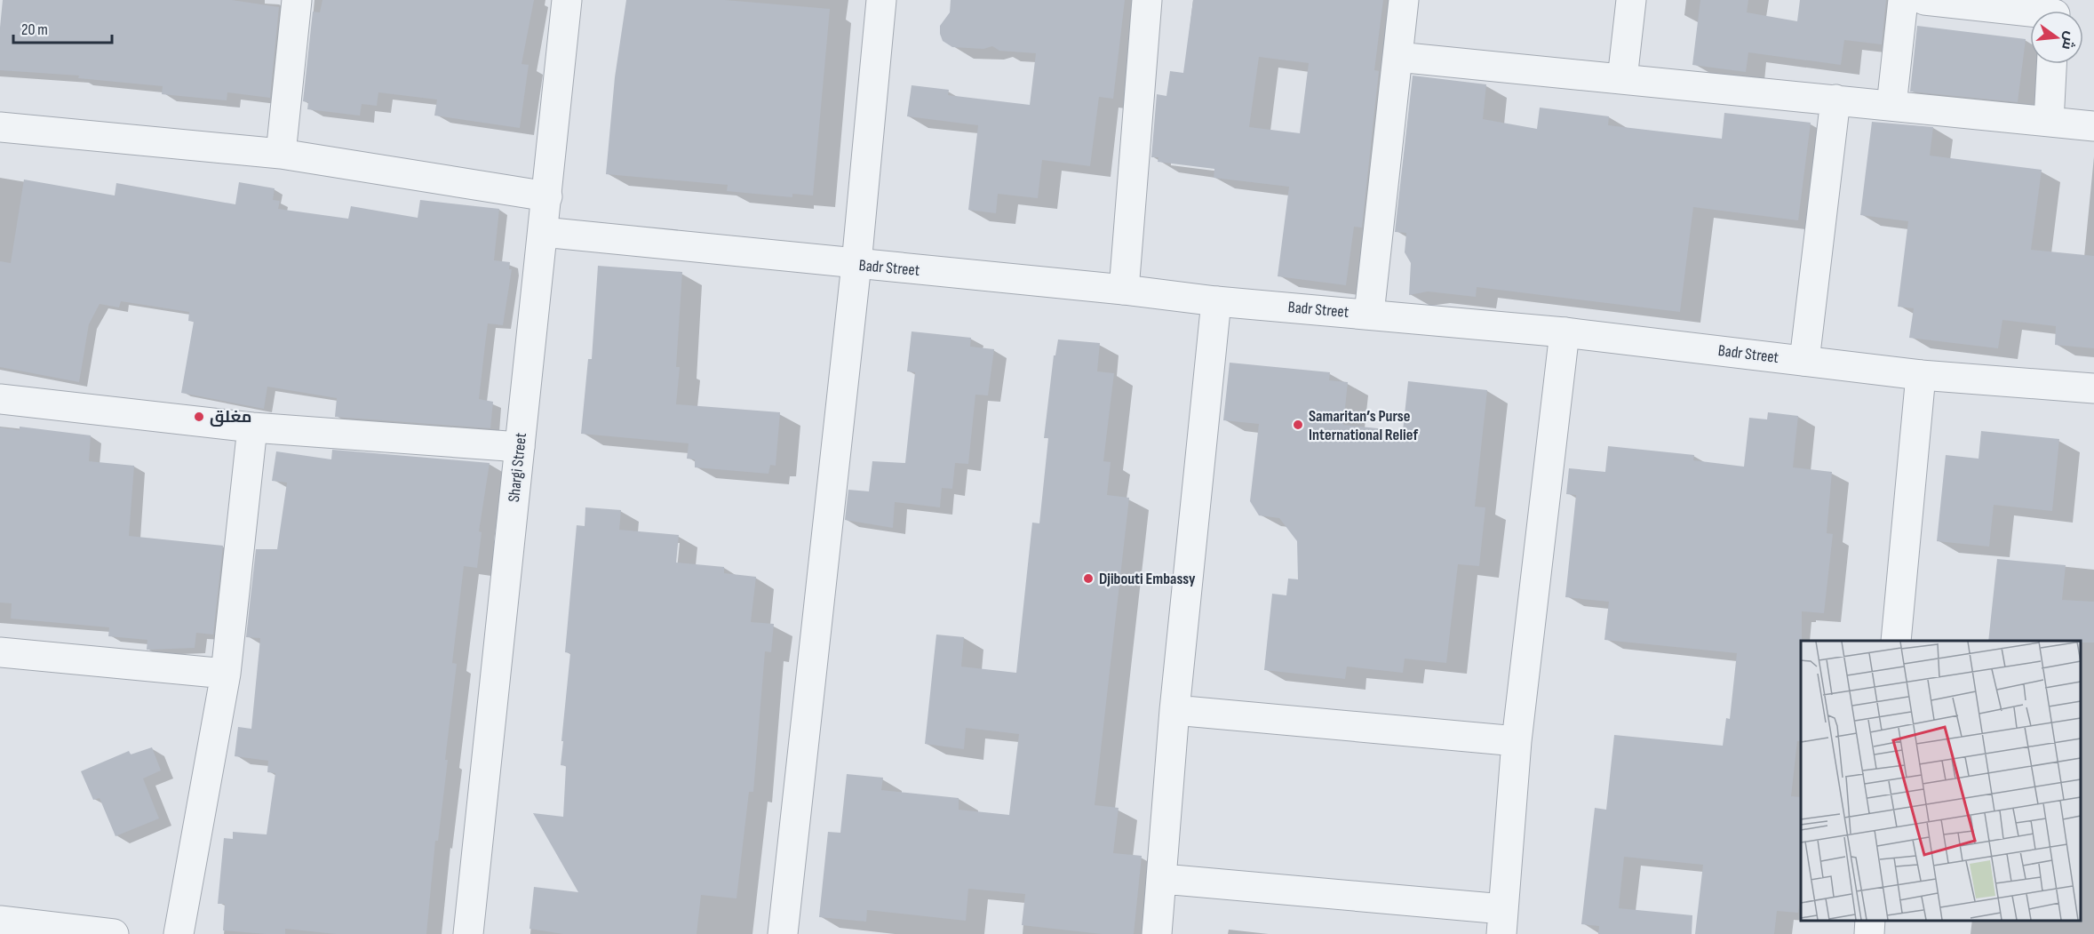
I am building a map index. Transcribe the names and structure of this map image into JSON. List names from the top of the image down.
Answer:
{
  "streets": {
    "street": ["Badr Street", "Shargi Street"]
  },
  "crossings": [
    ["Badr Street", "Shargi Street"]
  ],
  "places": ["مغلق", "Samaritan’s Purse International Relief", "Djibouti Embassy"],
  "scale_bar": "20 m",
  "north": "right"
}
